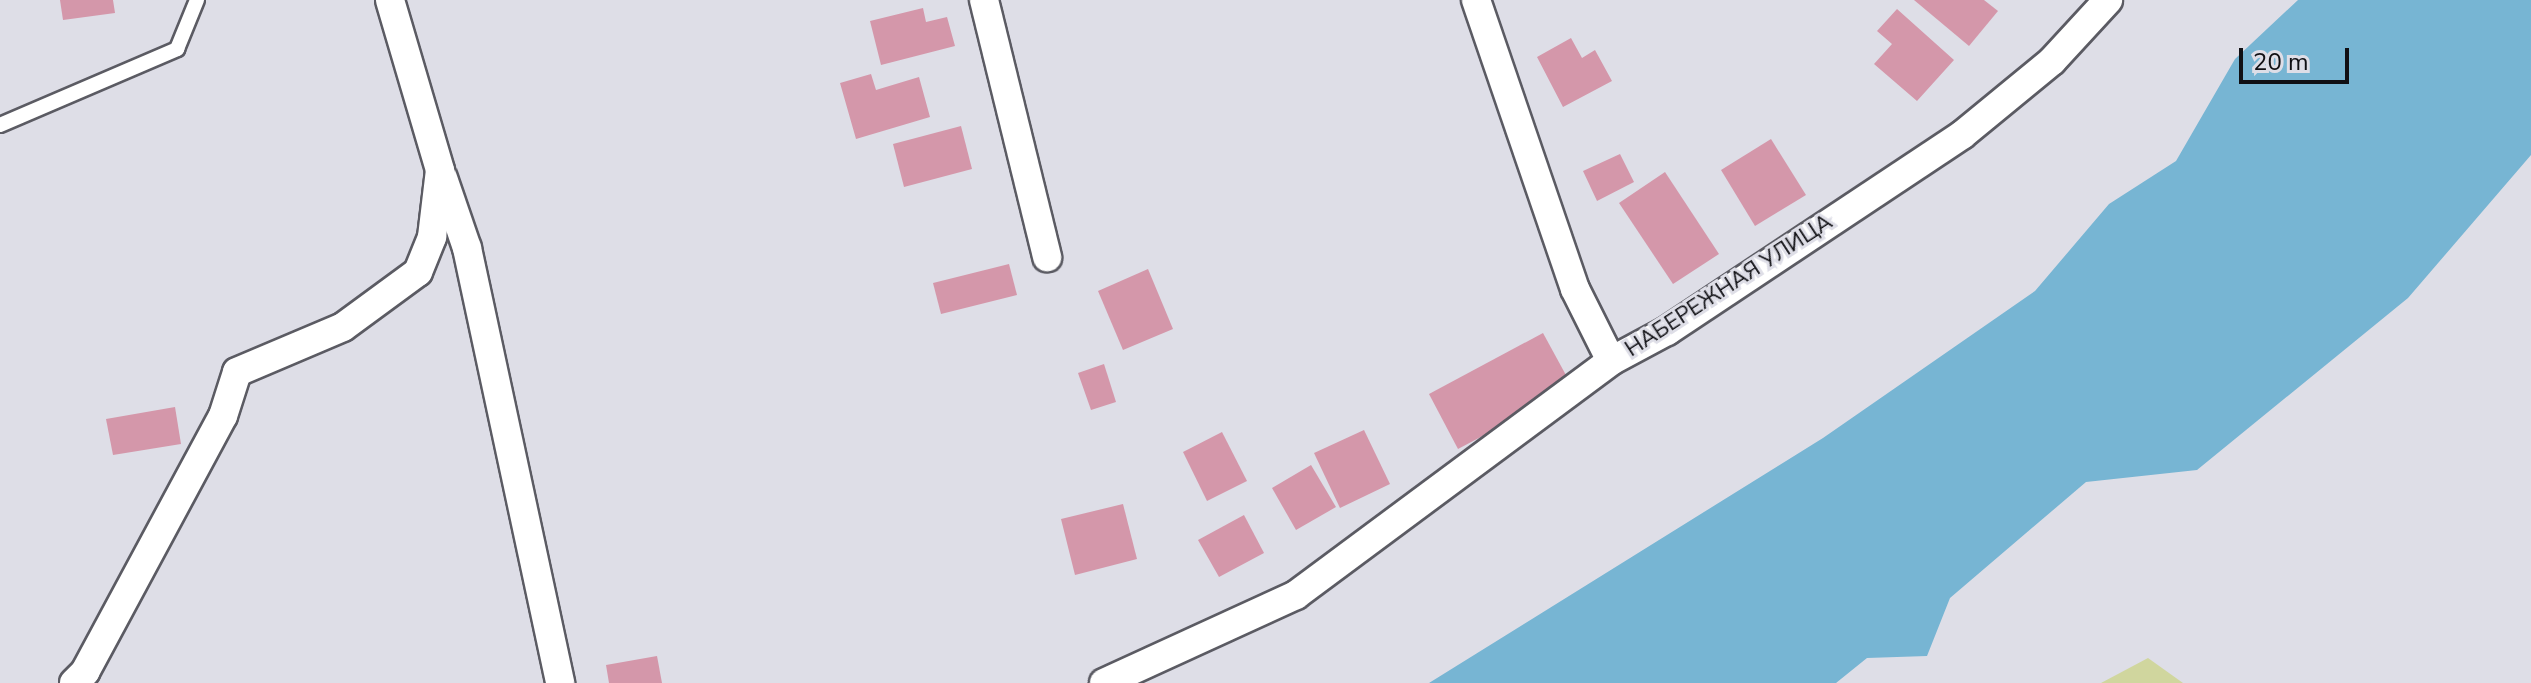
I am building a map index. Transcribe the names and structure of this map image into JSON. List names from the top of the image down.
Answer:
{
  "streets": {
    "street": ["НАБЕРЕЖНАЯ УЛИЦА"]
  },
  "scale_bar": "20 m"
}
